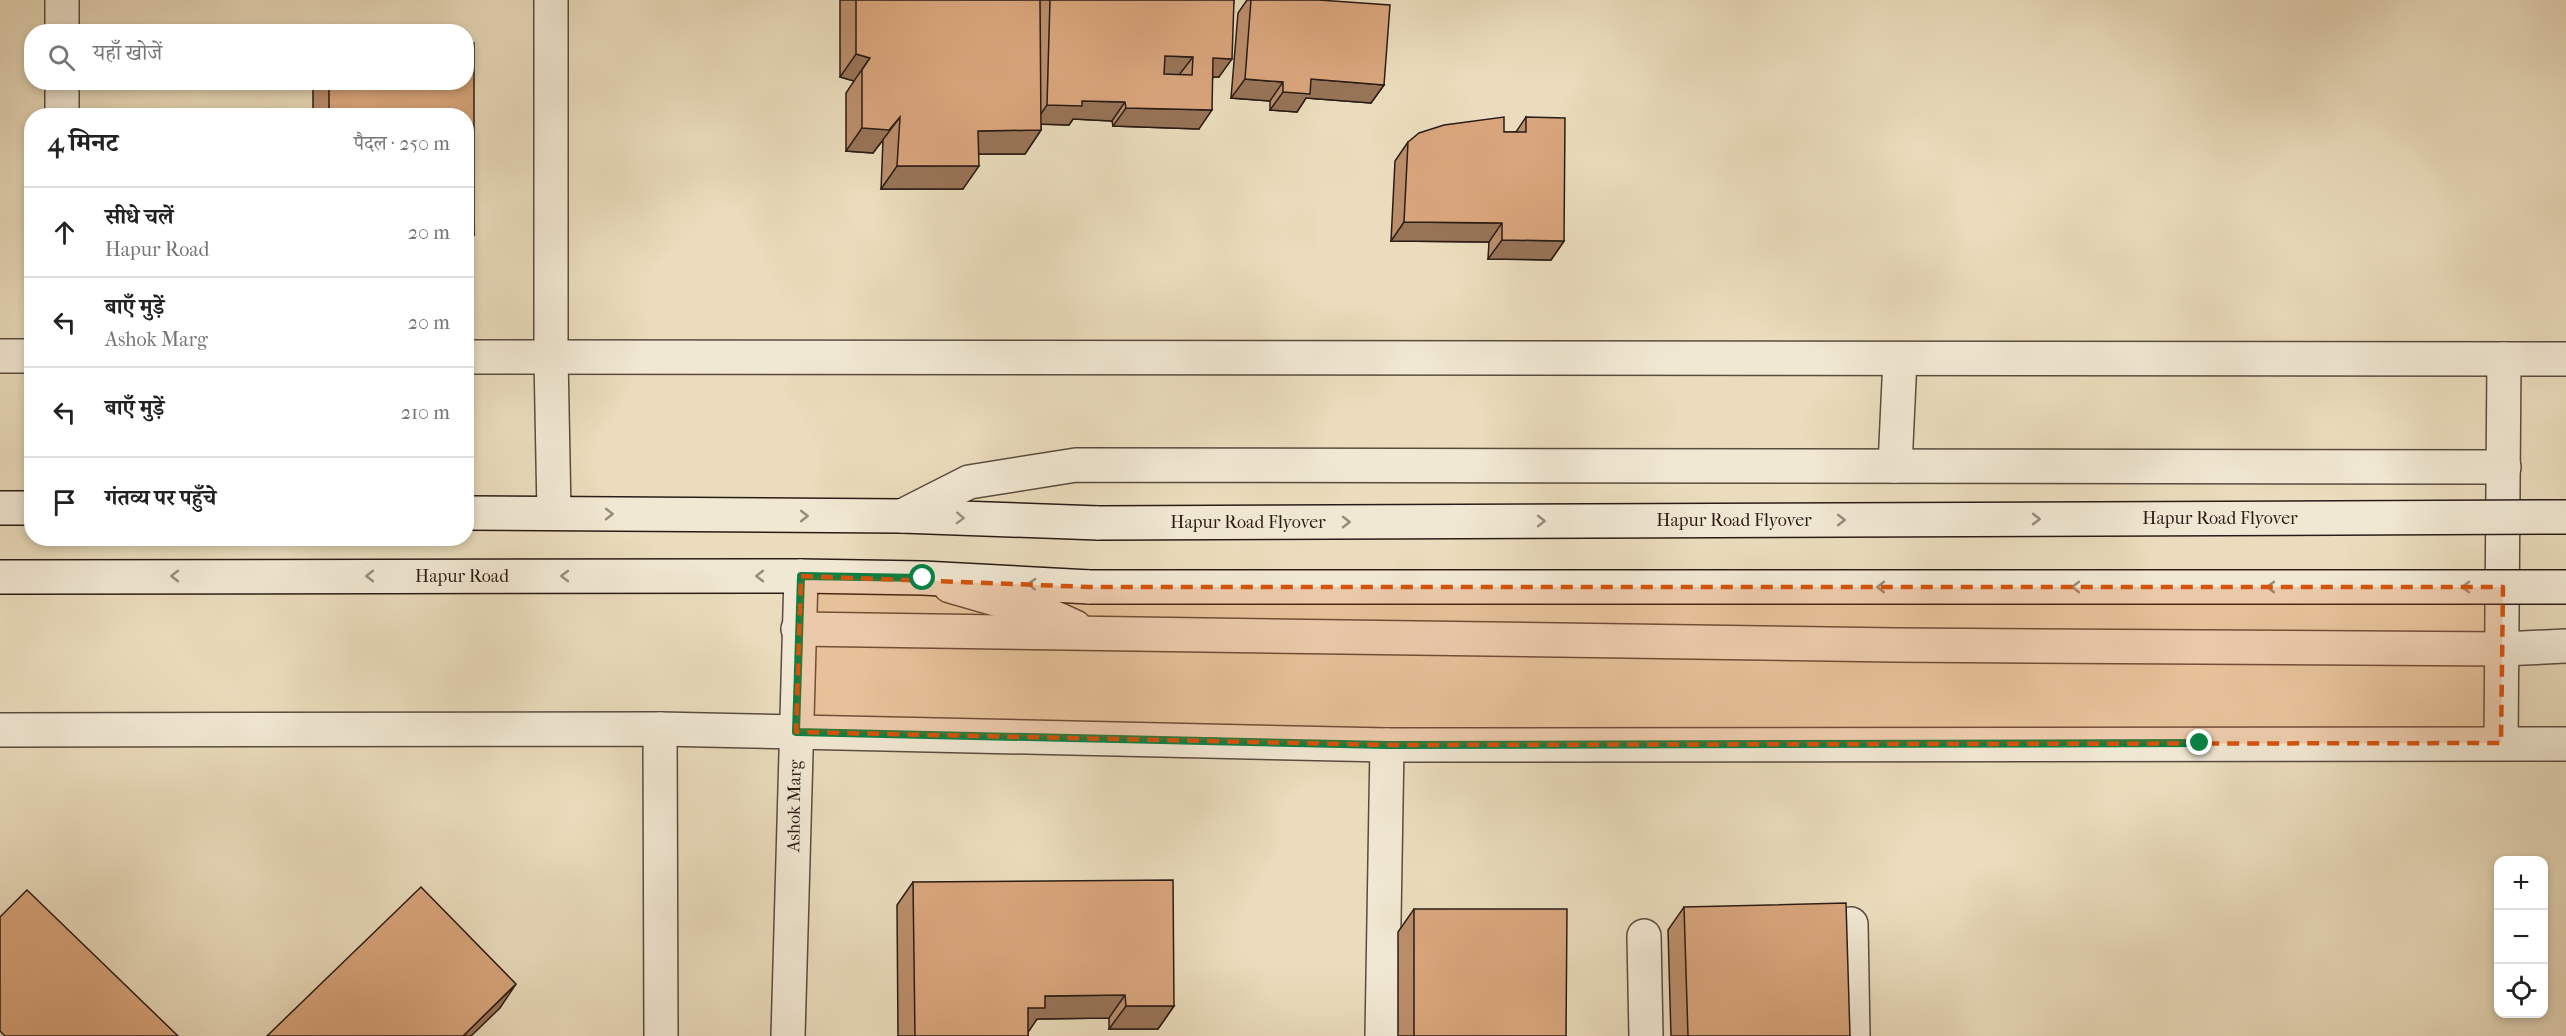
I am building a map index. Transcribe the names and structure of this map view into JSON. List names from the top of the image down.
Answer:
{
  "streets": {
    "street": ["Hapur Road Flyover", "Hapur Road", "Ashok Marg"]
  },
  "crossings": [
    ["Hapur Road", "Ashok Marg"]
  ],
  "page": {
    "search": "यहाँ खोजें",
    "heading": ["4 मिनट", "पैदल · 250 m"],
    "list": [
      ["सीधे चलें", "Hapur Road", "20 m"],
      ["बाएँ मुड़ें", "Ashok Marg", "20 m"],
      ["बाएँ मुड़ें", "210 m"],
      "गंतव्य पर पहुँचे"
    ],
    "map_buttons": ["+", "−"]
  }
}
